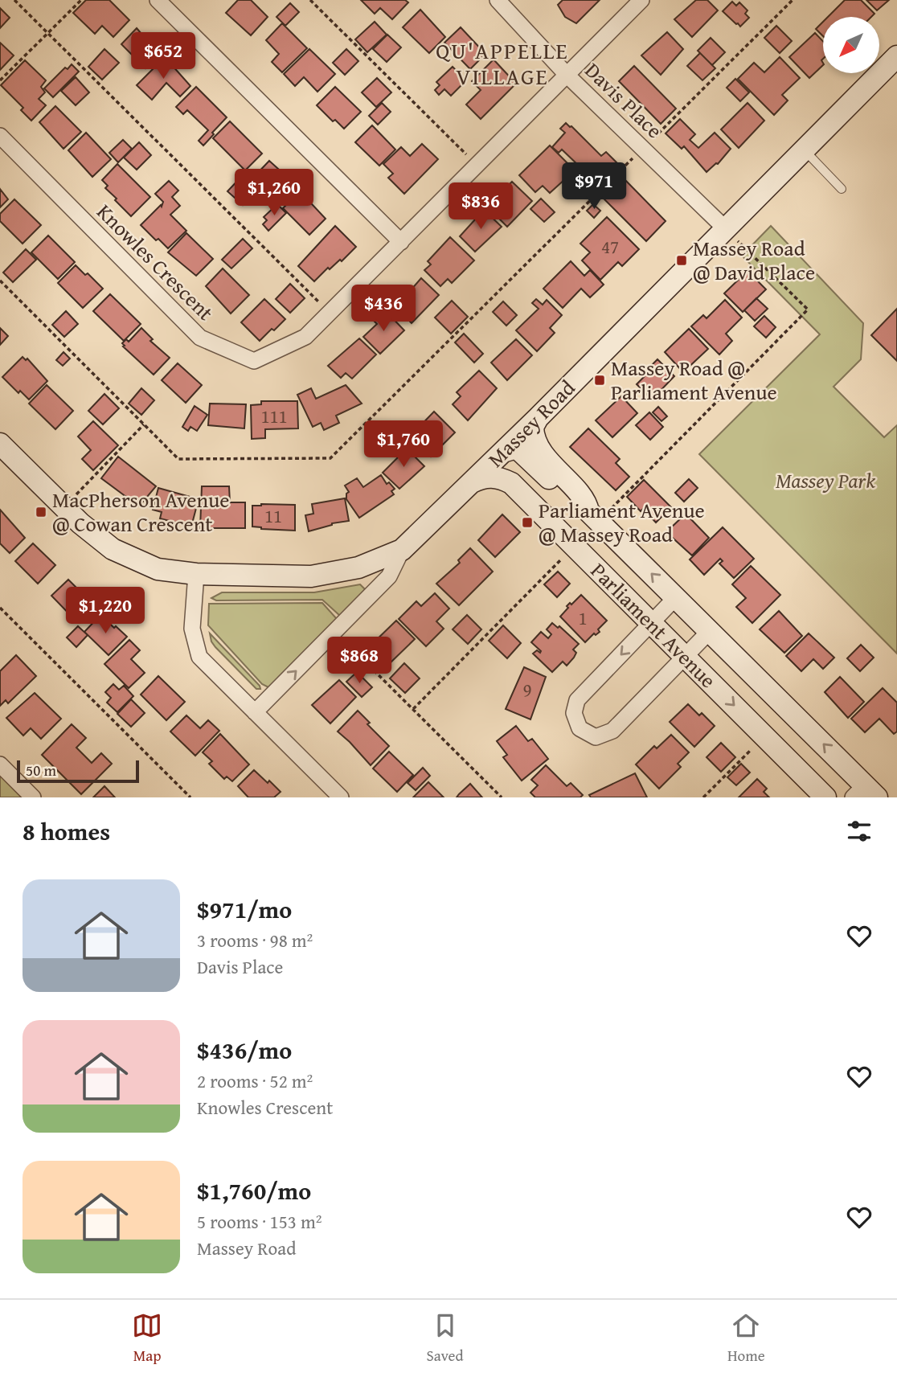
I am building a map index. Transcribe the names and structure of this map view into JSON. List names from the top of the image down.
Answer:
{
  "streets": {
    "street": [
      "Davis Place",
      "Knowles Crescent",
      "Massey Road",
      "Parliament Avenue"
    ]
  },
  "crossings": [
    ["Davis Place", "Knowles Crescent"],
    ["Davis Place", "Massey Road"],
    ["Massey Road", "Parliament Avenue"]
  ],
  "districts": ["QU'APPELLE VILLAGE"],
  "parks": ["Massey Park"],
  "places": {
    "transit": [
      "Massey Road @ David Place",
      "Massey Road @ Parliament Avenue",
      "MacPherson Avenue @ Cowan Crescent",
      "Parliament Avenue @ Massey Road"
    ]
  },
  "house_numbers": [
    "47",
    "111",
    "11",
    "1",
    "9"
  ],
  "scale_bar": "50 m",
  "north": "bottom left",
  "page": {
    "price": [
      "$652",
      "$971",
      "$1,260",
      "$836",
      "$436",
      "$1,760",
      "$1,220",
      "$868"
    ],
    "scale": "50 m",
    "heading": "8 homes",
    "list": [
      {
        "name": "$971/mo",
        "note": "3 rooms · 98 m² · Davis Place"
      },
      {
        "name": "$436/mo",
        "note": "2 rooms · 52 m² · Knowles Crescent"
      },
      {
        "name": "$1,760/mo",
        "note": "5 rooms · 153 m² · Massey Road"
      }
    ],
    "tabs": ["Map", "Saved", "Home"]
  }
}
